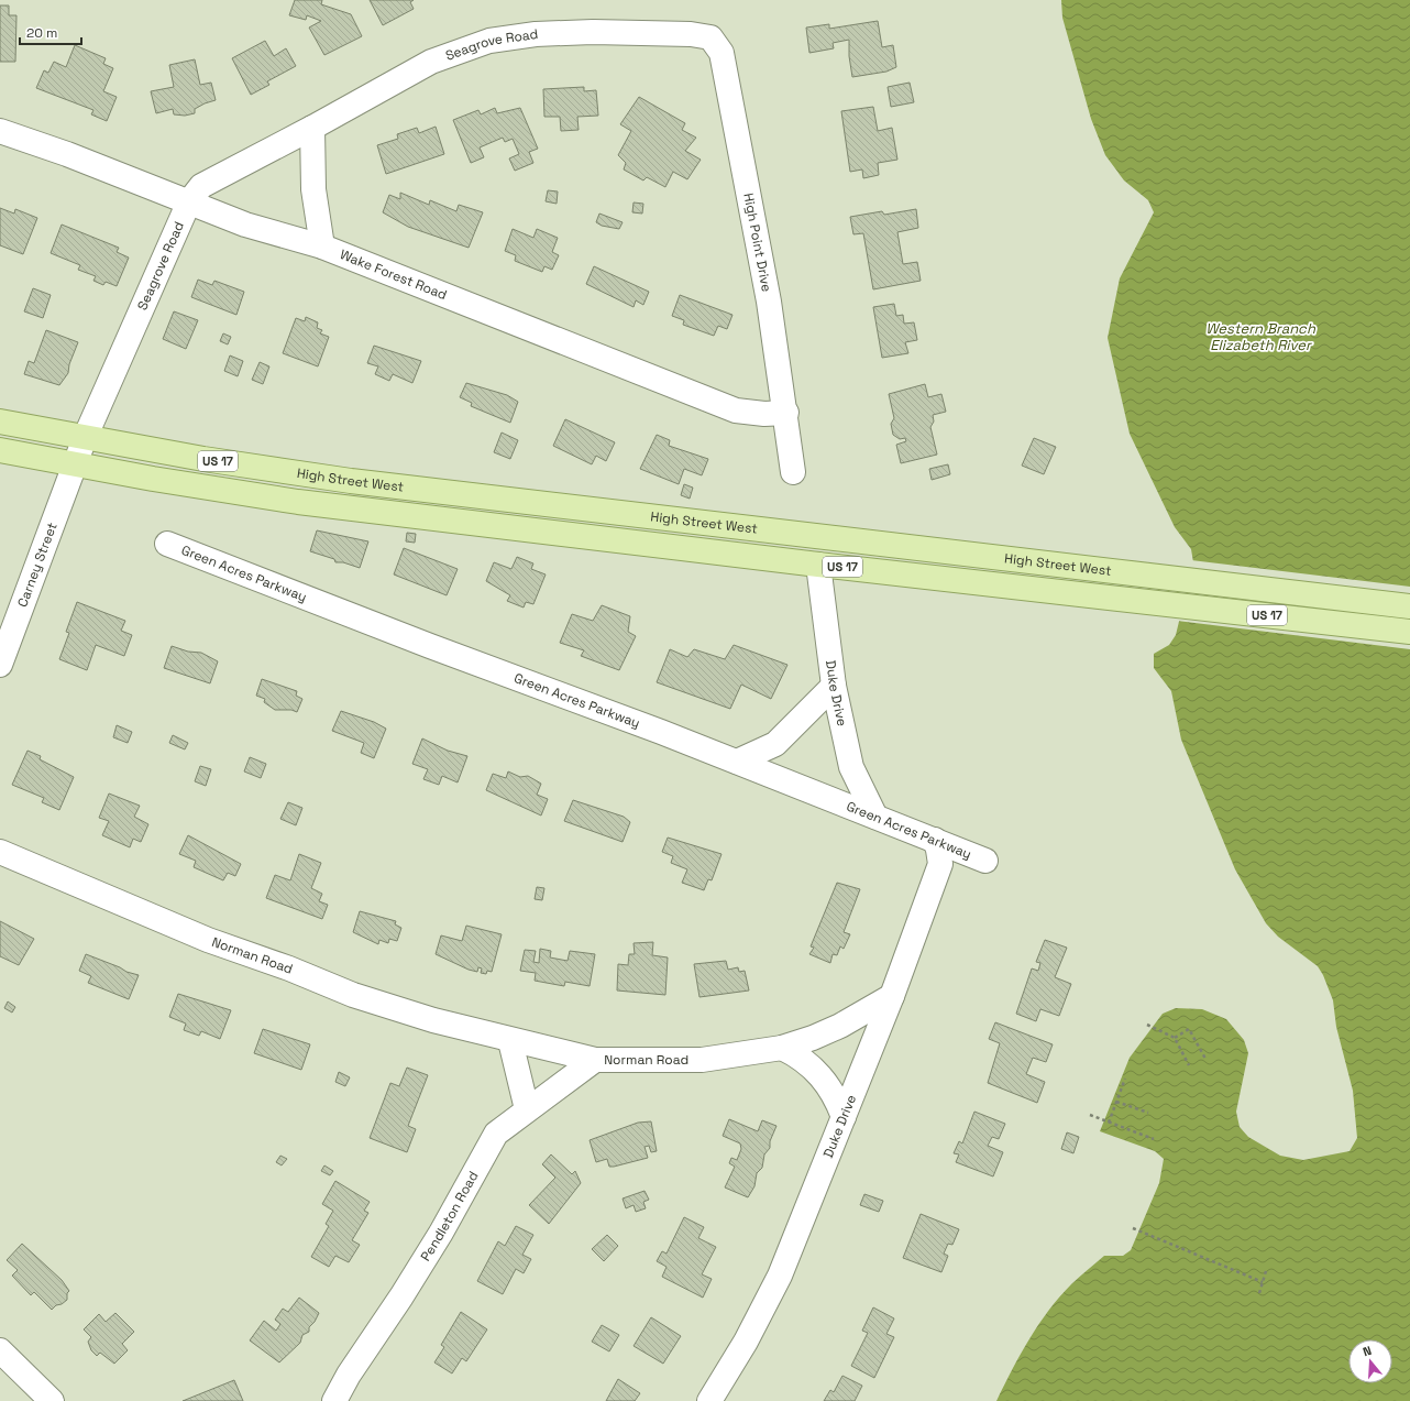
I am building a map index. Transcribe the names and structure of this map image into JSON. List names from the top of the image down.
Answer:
{
  "streets": {
    "main road": ["US 17", "High Street West"],
    "street": [
      "Seagrove Road",
      "High Point Drive",
      "Wake Forest Road",
      "Carney Street",
      "Green Acres Parkway",
      "Duke Drive",
      "Norman Road",
      "Pendleton Road"
    ]
  },
  "crossings": [
    ["Seagrove Road", "High Point Drive"],
    ["Seagrove Road", "Wake Forest Road"],
    ["Seagrove Road", "High Street West"],
    ["Seagrove Road", "Carney Street"],
    ["High Point Drive", "Wake Forest Road"],
    ["High Street West", "Carney Street"],
    ["High Street West", "Duke Drive"],
    ["Green Acres Parkway", "Duke Drive"],
    ["Duke Drive", "Norman Road"],
    ["Norman Road", "Pendleton Road"]
  ],
  "water": ["Western Branch Elizabeth River"],
  "scale_bar": "20 m",
  "north": "top"
}
